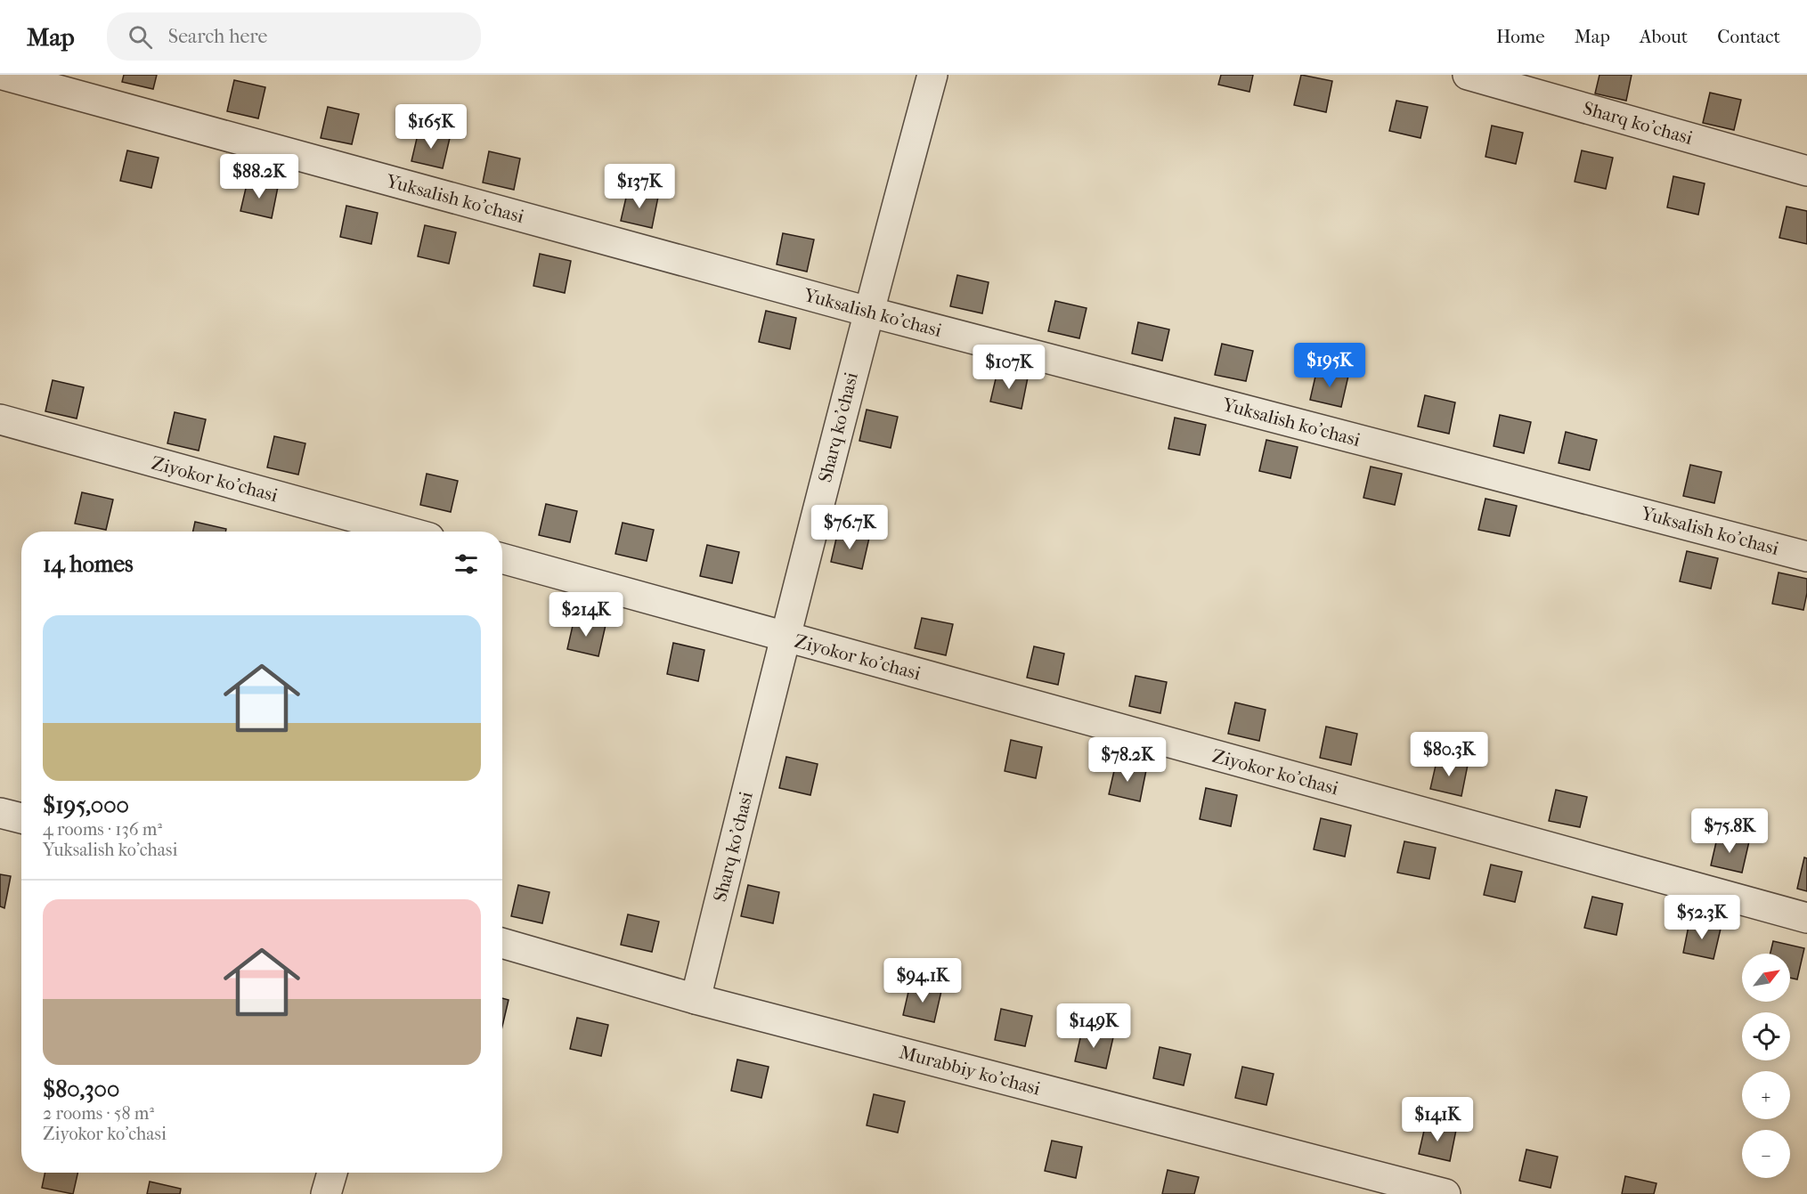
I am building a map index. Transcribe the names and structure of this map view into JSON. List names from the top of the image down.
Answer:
{
  "streets": {
    "street": [
      "Sharq ko'chasi",
      "Yuksalish ko'chasi",
      "Ziyokor ko'chasi",
      "Murabbiy ko'chasi"
    ]
  },
  "crossings": [
    ["Sharq ko'chasi", "Yuksalish ko'chasi"],
    ["Sharq ko'chasi", "Ziyokor ko'chasi"],
    ["Sharq ko'chasi", "Murabbiy ko'chasi"]
  ],
  "north": "top right",
  "page": {
    "header": "Map",
    "search": "Search here",
    "nav": [
      "Home",
      "Map",
      "About",
      "Contact"
    ],
    "price": [
      "$165K",
      "$88.2K",
      "$137K",
      "$195K",
      "$107K",
      "$76.7K",
      "$214K",
      "$80.3K",
      "$78.2K",
      "$75.8K",
      "$52.3K",
      "$94.1K",
      "$149K",
      "$141K"
    ],
    "heading": "14 homes",
    "list": [
      {
        "name": "$195,000",
        "note": "4 rooms · 136 m² · Yuksalish ko'chasi"
      },
      {
        "name": "$80,300",
        "note": "2 rooms · 58 m² · Ziyokor ko'chasi"
      }
    ],
    "map_buttons": ["+", "−"]
  }
}
